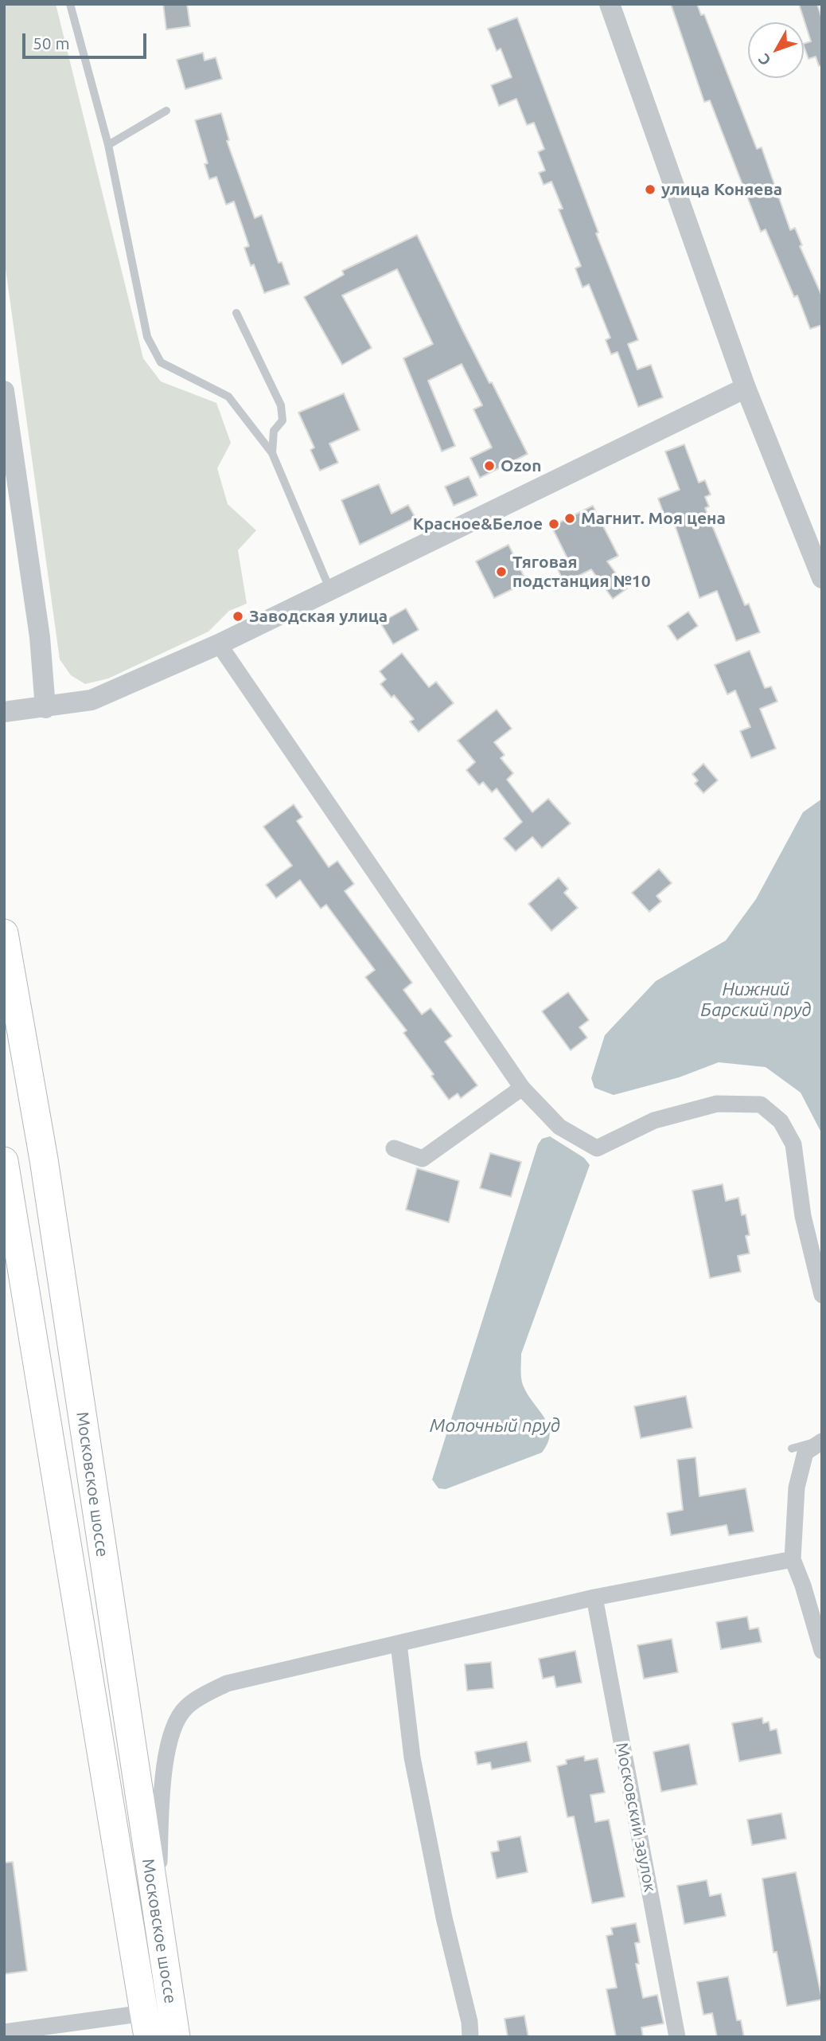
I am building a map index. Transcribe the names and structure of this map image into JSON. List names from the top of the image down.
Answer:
{
  "streets": {
    "highway": ["Московское шоссе"],
    "street": ["Московский заулок"]
  },
  "water": ["Нижний Барский пруд", "Молочный пруд"],
  "places": [
    "улица Коняева",
    "Ozon",
    "Магнит. Моя цена",
    "Красное&Белое",
    "Тяговая подстанция №10",
    "Заводская улица"
  ],
  "scale_bar": "50 m",
  "north": "bottom left"
}
